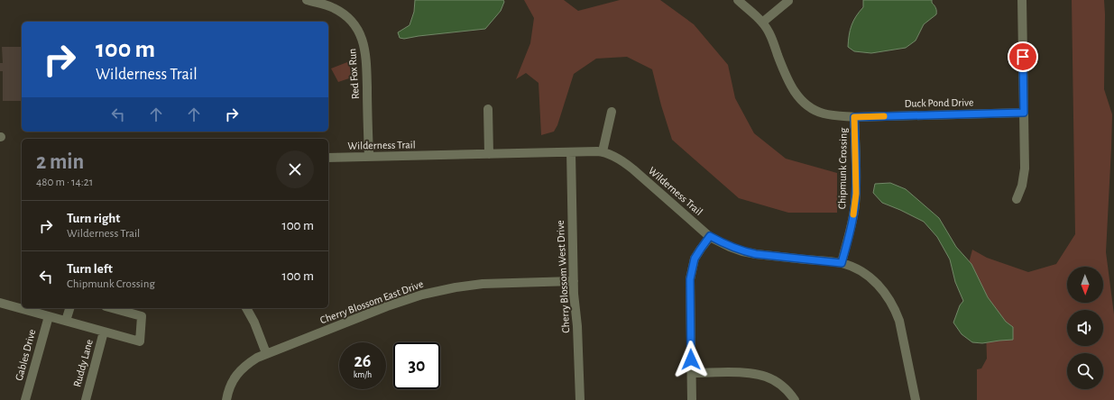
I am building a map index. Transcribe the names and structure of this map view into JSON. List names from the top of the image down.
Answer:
{
  "streets": {
    "street": [
      "Red Fox Run",
      "Duck Pond Drive",
      "Wilderness Trail",
      "Chipmunk Crossing",
      "Cherry Blossom West Drive",
      "Cherry Blossom East Drive",
      "Gables Drive",
      "Ruddy Lane"
    ]
  },
  "crossings": [
    ["Red Fox Run", "Wilderness Trail"],
    ["Duck Pond Drive", "Chipmunk Crossing"],
    ["Wilderness Trail", "Chipmunk Crossing"],
    ["Wilderness Trail", "Cherry Blossom West Drive"],
    ["Cherry Blossom West Drive", "Cherry Blossom East Drive"]
  ],
  "north": "bottom",
  "page": {
    "turn": ["100 m", "Wilderness Trail"],
    "heading": ["2 min", "480 m · 14:21"],
    "list": [
      {
        "name": "Turn right",
        "note": "Wilderness Trail",
        "value": "100 m"
      },
      {
        "name": "Turn left",
        "note": "Chipmunk Crossing",
        "value": "100 m"
      }
    ],
    "speed": "26 km/h",
    "limit": "30"
  }
}
